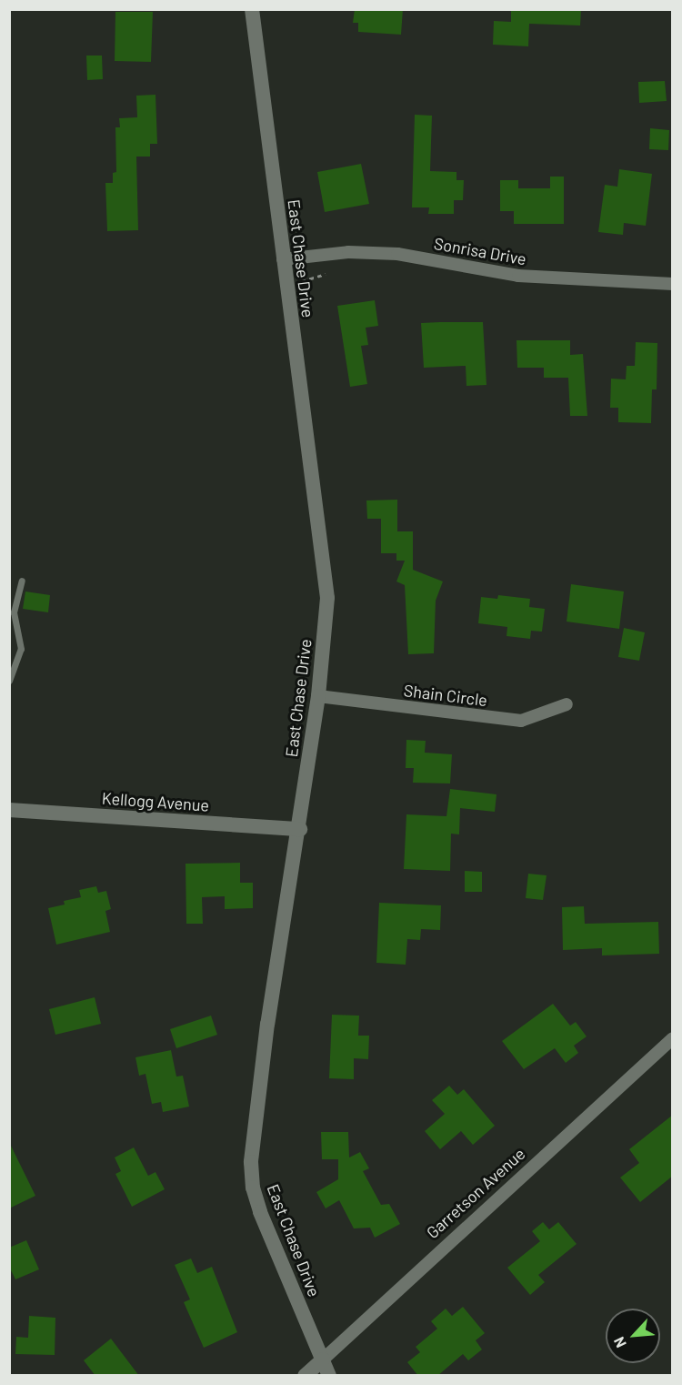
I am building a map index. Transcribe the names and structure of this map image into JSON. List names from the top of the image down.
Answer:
{
  "streets": {
    "street": [
      "Sonrisa Drive",
      "East Chase Drive",
      "Shain Circle",
      "Kellogg Avenue",
      "Garretson Avenue"
    ]
  },
  "crossings": [
    ["Sonrisa Drive", "East Chase Drive"],
    ["East Chase Drive", "Shain Circle"],
    ["East Chase Drive", "Kellogg Avenue"],
    ["East Chase Drive", "Garretson Avenue"]
  ],
  "north": "bottom left"
}
